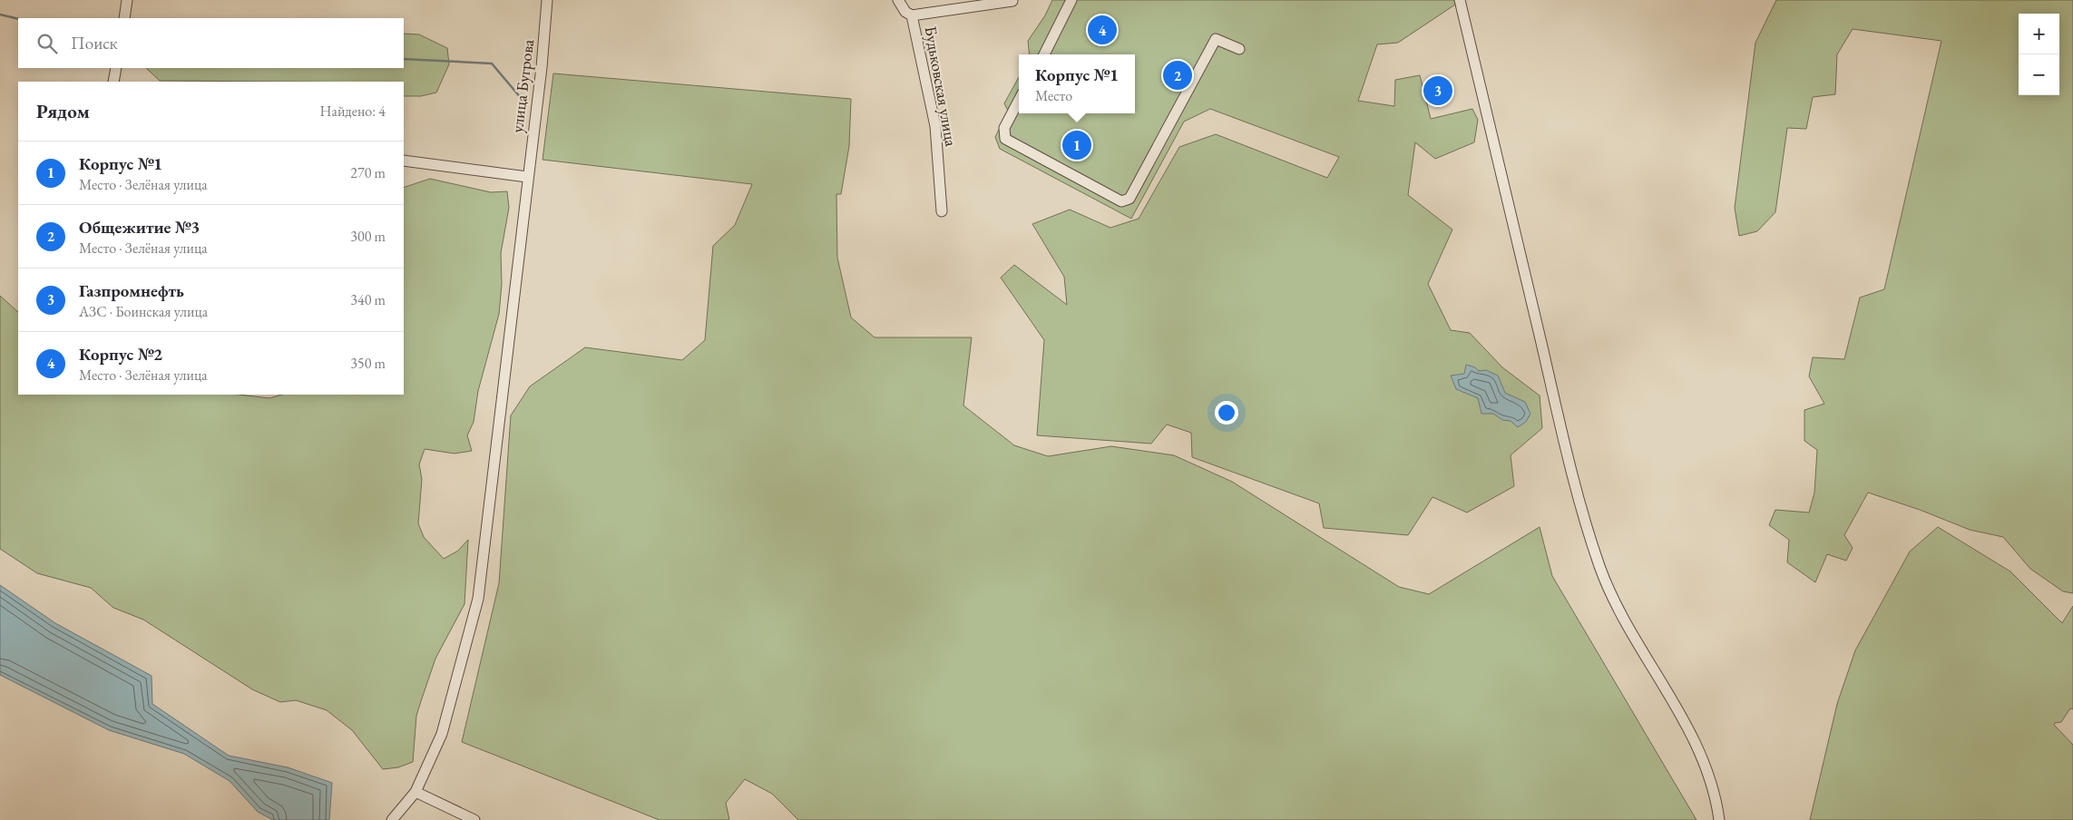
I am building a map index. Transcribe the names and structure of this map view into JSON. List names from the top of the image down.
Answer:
{
  "streets": {
    "street": ["улица Бугрова", "Будьковская улица"]
  },
  "page": {
    "map_buttons": ["+", "−"],
    "pins": [
      "4",
      "2",
      "3",
      "1"
    ],
    "search": "Поиск",
    "popup": ["Корпус №1", "Место"],
    "heading": ["Рядом", "Найдено: 4"],
    "list": [
      {
        "mark": "1",
        "name": "Корпус №1",
        "note": "Место · Зелёная улица",
        "value": "270 m"
      },
      {
        "mark": "2",
        "name": "Общежитие №3",
        "note": "Место · Зелёная улица",
        "value": "300 m"
      },
      {
        "mark": "3",
        "name": "Газпромнефть",
        "note": "АЗС · Боинская улица",
        "value": "340 m"
      },
      {
        "mark": "4",
        "name": "Корпус №2",
        "note": "Место · Зелёная улица",
        "value": "350 m"
      }
    ]
  }
}
